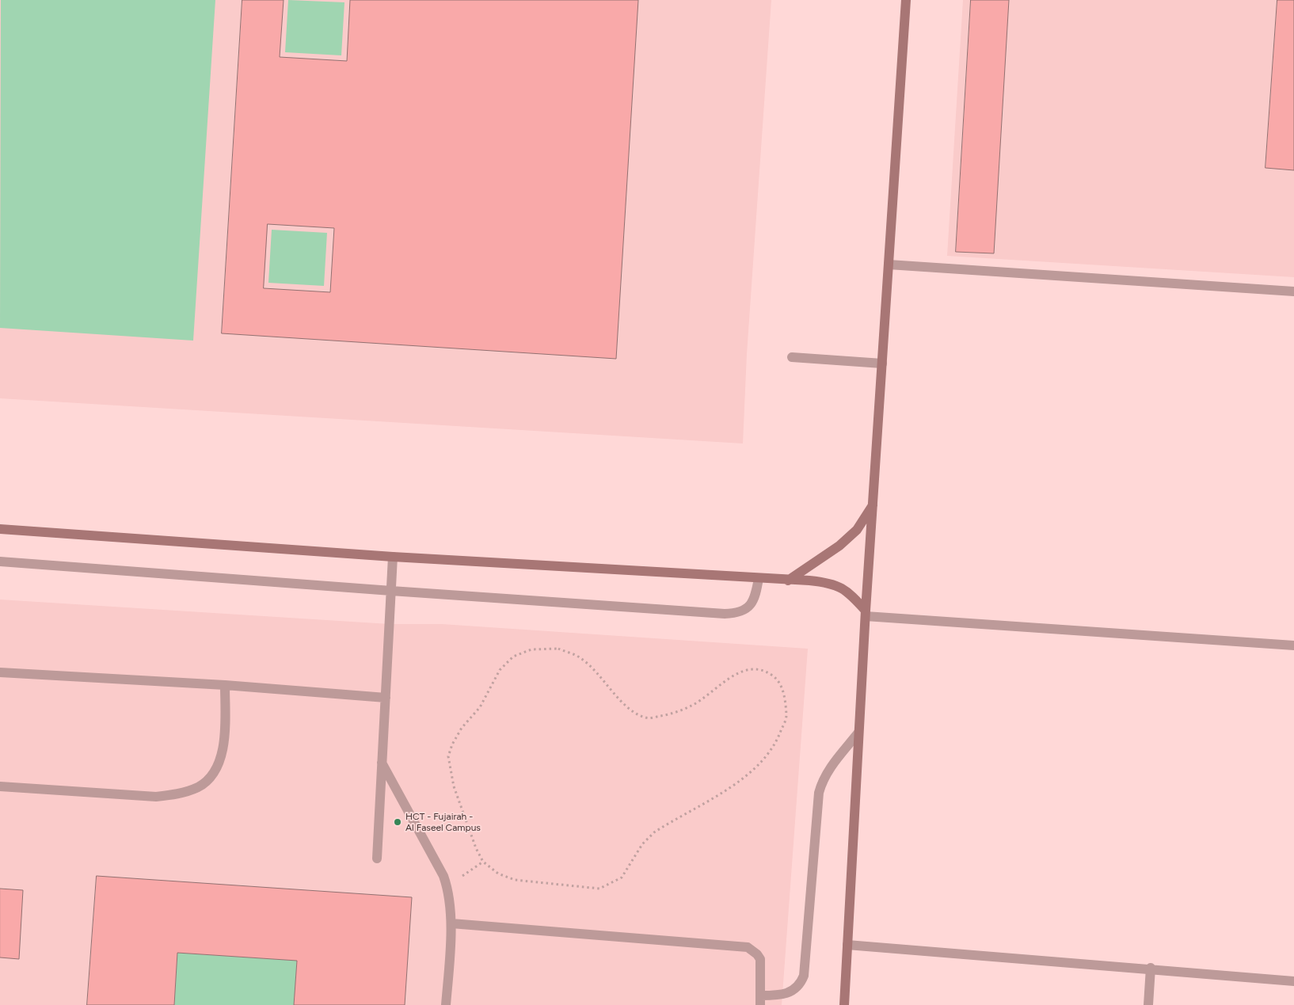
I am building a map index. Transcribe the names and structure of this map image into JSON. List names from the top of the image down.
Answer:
{
  "places": ["HCT - Fujairah - Al Faseel Campus"]
}
